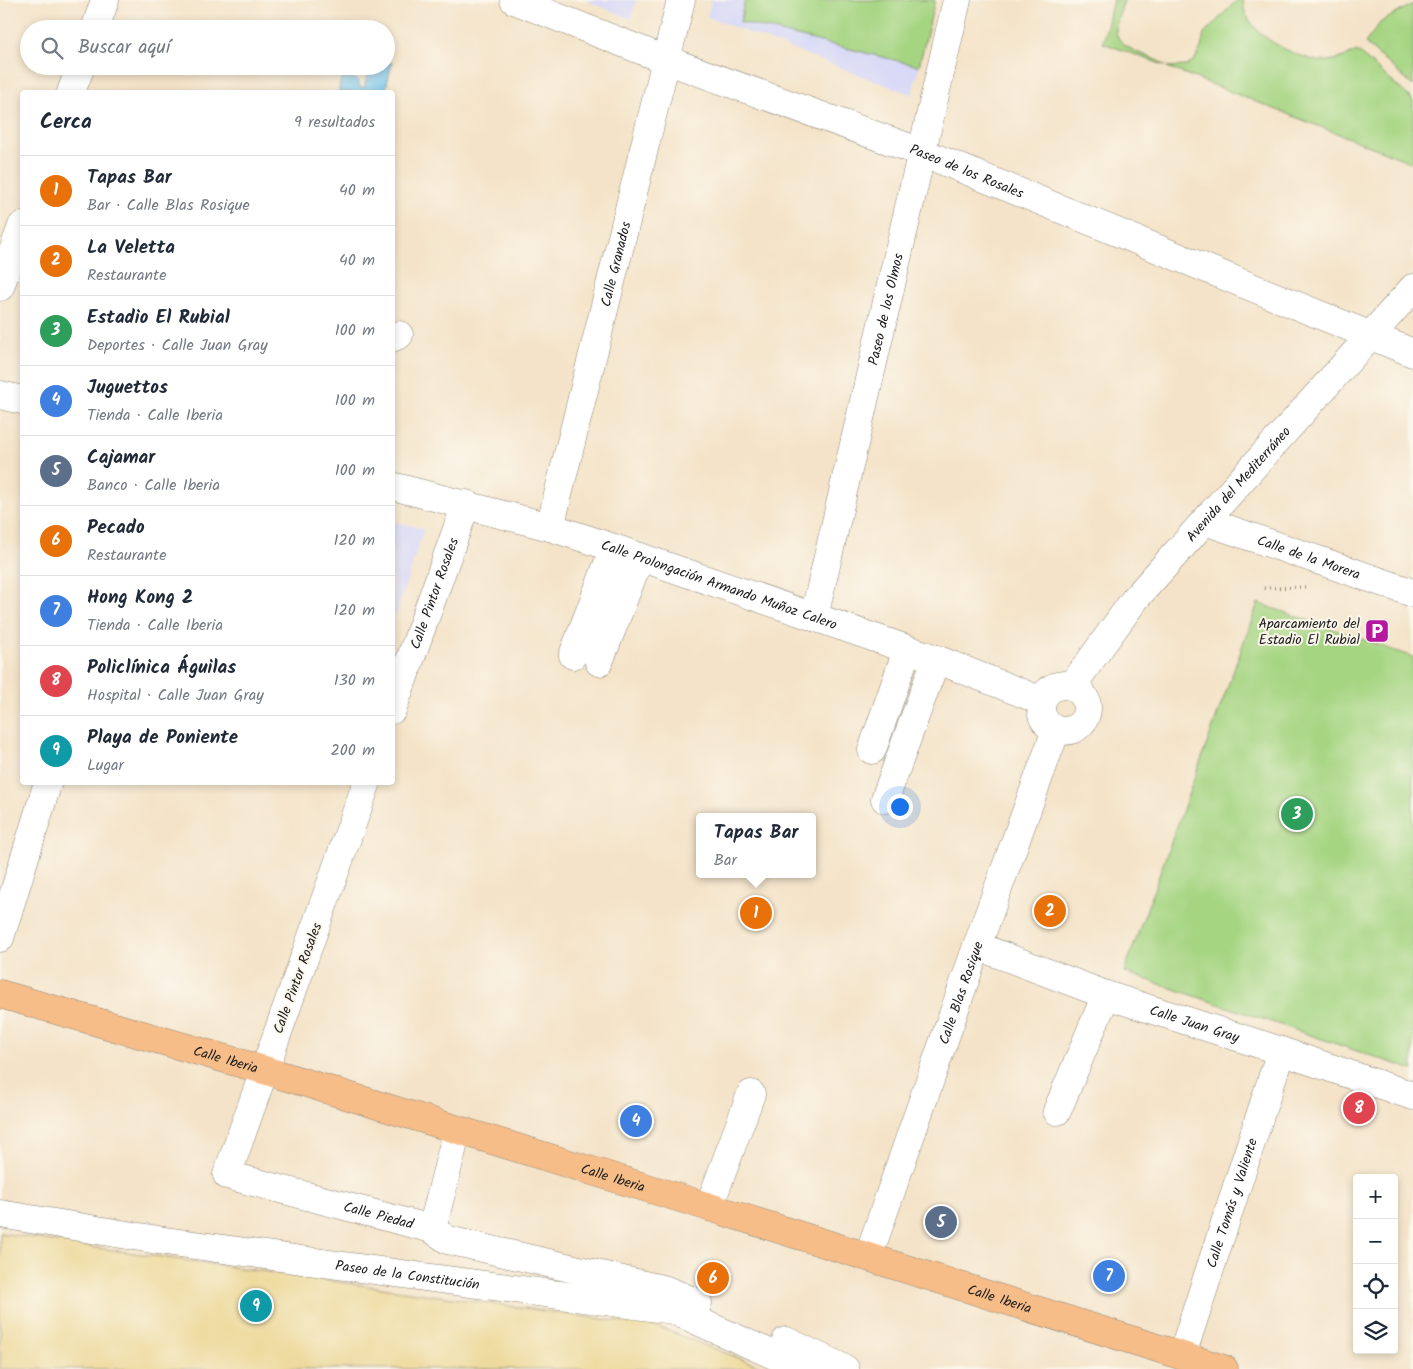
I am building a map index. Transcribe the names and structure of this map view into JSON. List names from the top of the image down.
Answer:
{
  "streets": {
    "main road": ["Calle Iberia"],
    "street": [
      "Paseo de los Rosales",
      "Calle Granados",
      "Paseo de los Olmos",
      "Avenida del Mediterráneo",
      "Calle de la Morera",
      "Calle Prolongación Armando Muñoz Calero",
      "Calle Pintor Rosales",
      "Calle Blas Rosique",
      "Calle Juan Gray",
      "Calle Tomás y Valiente",
      "Calle Piedad",
      "Paseo de la Constitución"
    ]
  },
  "crossings": [
    ["Paseo de los Rosales", "Calle Granados"],
    ["Paseo de los Rosales", "Paseo de los Olmos"],
    ["Paseo de los Rosales", "Avenida del Mediterráneo"],
    ["Calle Granados", "Calle Prolongación Armando Muñoz Calero"],
    ["Paseo de los Olmos", "Calle Prolongación Armando Muñoz Calero"],
    ["Avenida del Mediterráneo", "Calle de la Morera"],
    ["Avenida del Mediterráneo", "Calle Prolongación Armando Muñoz Calero"],
    ["Avenida del Mediterráneo", "Calle Blas Rosique"],
    ["Calle Prolongación Armando Muñoz Calero", "Calle Pintor Rosales"],
    ["Calle Prolongación Armando Muñoz Calero", "Calle Blas Rosique"],
    ["Calle Pintor Rosales", "Calle Iberia"],
    ["Calle Pintor Rosales", "Calle Piedad"],
    ["Calle Blas Rosique", "Calle Juan Gray"],
    ["Calle Blas Rosique", "Calle Iberia"],
    ["Calle Juan Gray", "Calle Tomás y Valiente"],
    ["Calle Iberia", "Calle Tomás y Valiente"],
    ["Calle Iberia", "Calle Piedad"]
  ],
  "places": {
    "parking": ["Aparcamiento del Estadio El Rubial"]
  },
  "page": {
    "search": "Buscar aquí",
    "heading": ["Cerca", "9 resultados"],
    "list": [
      {
        "mark": "1",
        "name": "Tapas Bar",
        "note": "Bar · Calle Blas Rosique",
        "value": "40 m"
      },
      {
        "mark": "2",
        "name": "La Veletta",
        "note": "Restaurante",
        "value": "40 m"
      },
      {
        "mark": "3",
        "name": "Estadio El Rubial",
        "note": "Deportes · Calle Juan Gray",
        "value": "100 m"
      },
      {
        "mark": "4",
        "name": "Juguettos",
        "note": "Tienda · Calle Iberia",
        "value": "100 m"
      },
      {
        "mark": "5",
        "name": "Cajamar",
        "note": "Banco · Calle Iberia",
        "value": "100 m"
      },
      {
        "mark": "6",
        "name": "Pecado",
        "note": "Restaurante",
        "value": "120 m"
      },
      {
        "mark": "7",
        "name": "Hong Kong 2",
        "note": "Tienda · Calle Iberia",
        "value": "120 m"
      },
      {
        "mark": "8",
        "name": "Policlínica Águilas",
        "note": "Hospital · Calle Juan Gray",
        "value": "130 m"
      },
      {
        "mark": "9",
        "name": "Playa de Poniente",
        "note": "Lugar",
        "value": "200 m"
      }
    ],
    "pins": [
      "3",
      "2",
      "1",
      "8",
      "4",
      "5",
      "7",
      "6",
      "9"
    ],
    "popup": ["Tapas Bar", "Bar"],
    "map_buttons": ["+", "−"]
  }
}
